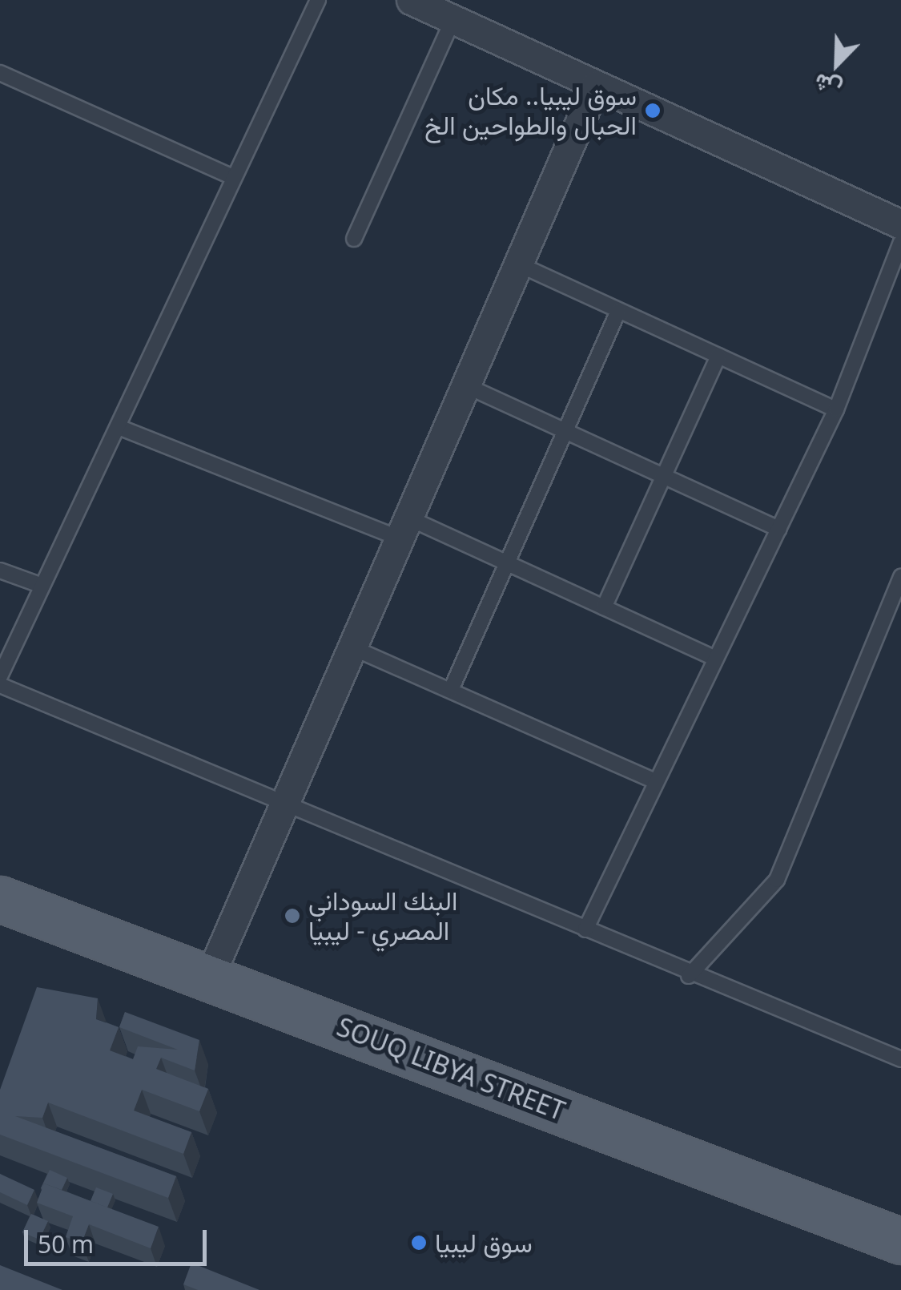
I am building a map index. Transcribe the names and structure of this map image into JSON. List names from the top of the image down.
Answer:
{
  "streets": {
    "main road": ["SOUQ LIBYA STREET"]
  },
  "places": ["سوق ليبيا.. مكان الحبال والطواحين الخ", "البنك السوداني المصري - ليبيا", "سوق ليبيا"],
  "scale_bar": "50 m",
  "north": "bottom left"
}
